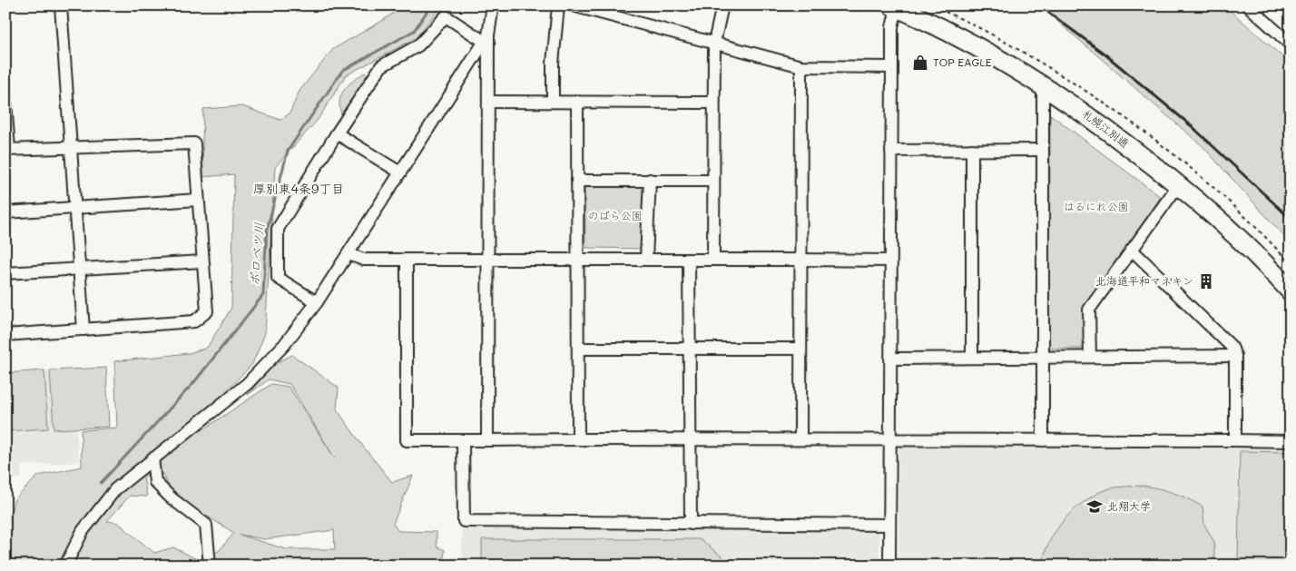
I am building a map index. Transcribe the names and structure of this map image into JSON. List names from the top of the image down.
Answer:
{
  "streets": {
    "highway": ["札幌江別通"]
  },
  "districts": ["厚別東4条9丁目"],
  "water": ["ポロベツ川"],
  "parks": ["はるにれ公園", "のばら公園"],
  "places": {
    "shop": ["TOP EAGLE"],
    "building": ["北海道平和マネキン"],
    "school or university": ["北翔大学"]
  }
}
